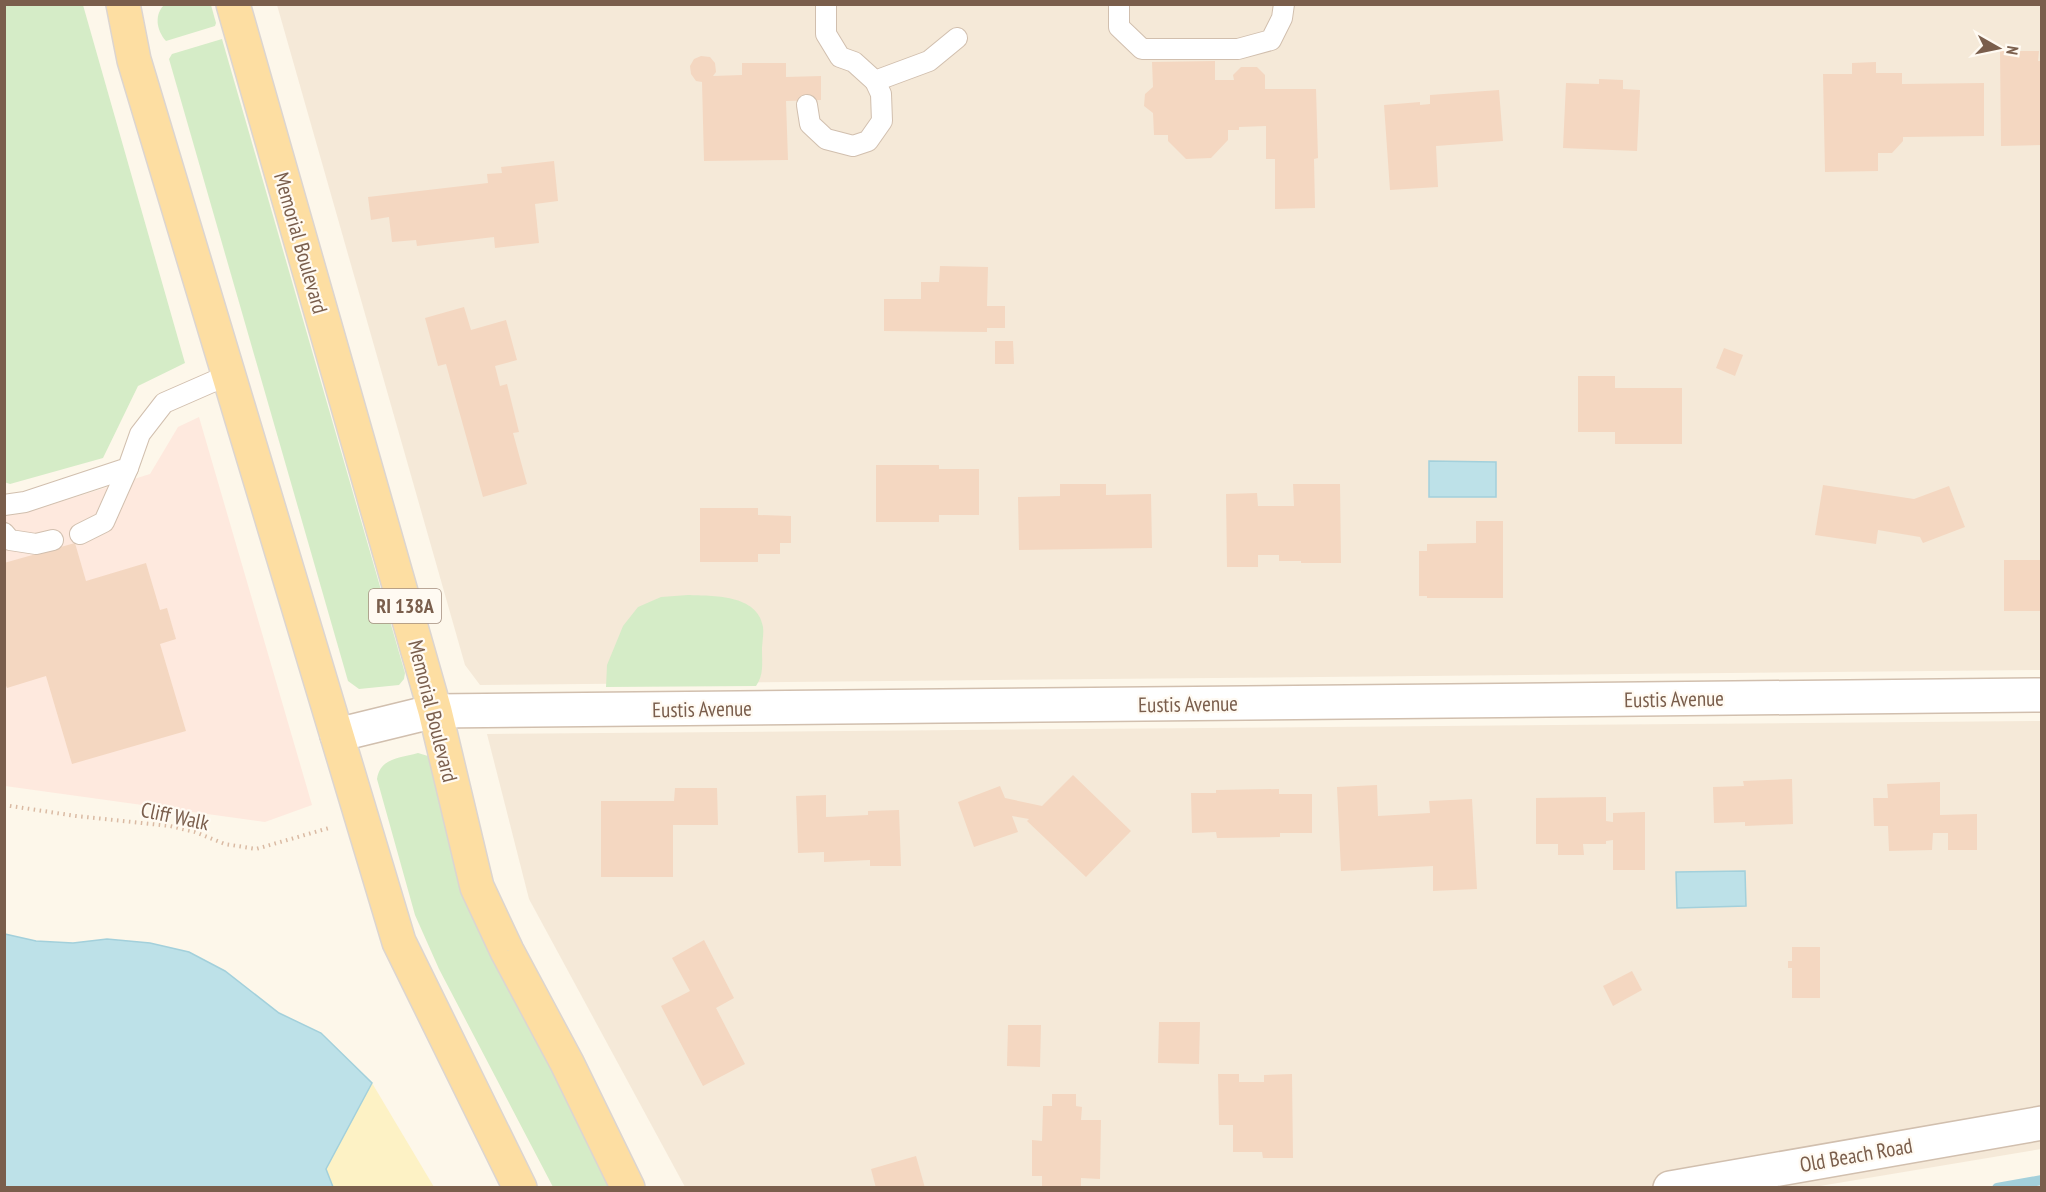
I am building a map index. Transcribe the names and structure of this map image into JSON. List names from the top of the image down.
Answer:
{
  "streets": {
    "main road": ["Memorial Boulevard", "RI 138A"],
    "street": ["Eustis Avenue", "Old Beach Road"],
    "path": ["Cliff Walk"]
  },
  "crossings": [
    ["Memorial Boulevard", "Eustis Avenue"]
  ],
  "north": "right"
}
